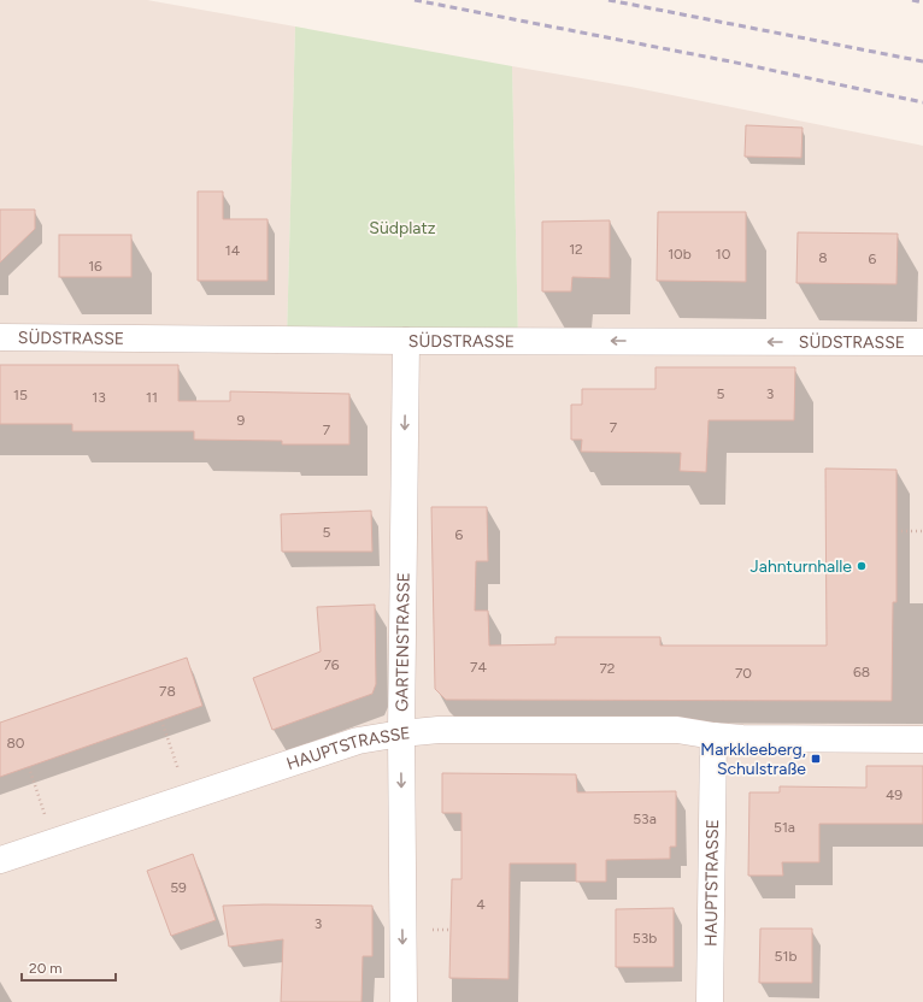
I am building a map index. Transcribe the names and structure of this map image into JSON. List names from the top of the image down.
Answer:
{
  "streets": {
    "street": ["SÜDSTRASSE", "GARTENSTRASSE", "HAUPTSTRASSE"]
  },
  "crossings": [
    ["SÜDSTRASSE", "GARTENSTRASSE"],
    ["GARTENSTRASSE", "HAUPTSTRASSE"]
  ],
  "one_way": ["SÜDSTRASSE", "GARTENSTRASSE"],
  "parks": ["Südplatz"],
  "places": {
    "other": ["Jahnturnhalle"],
    "transit": ["Markkleeberg, Schulstraße"]
  },
  "house_numbers": [
    "12",
    "14",
    "10b",
    "10",
    "8",
    "6",
    "16",
    "5",
    "3",
    "15",
    "13",
    "11",
    "9",
    "7",
    "7",
    "5",
    "6",
    "76",
    "74",
    "72",
    "68",
    "70",
    "78",
    "80",
    "49",
    "53a",
    "51a",
    "59",
    "4",
    "3",
    "53b",
    "51b"
  ],
  "scale_bar": "20 m"
}
